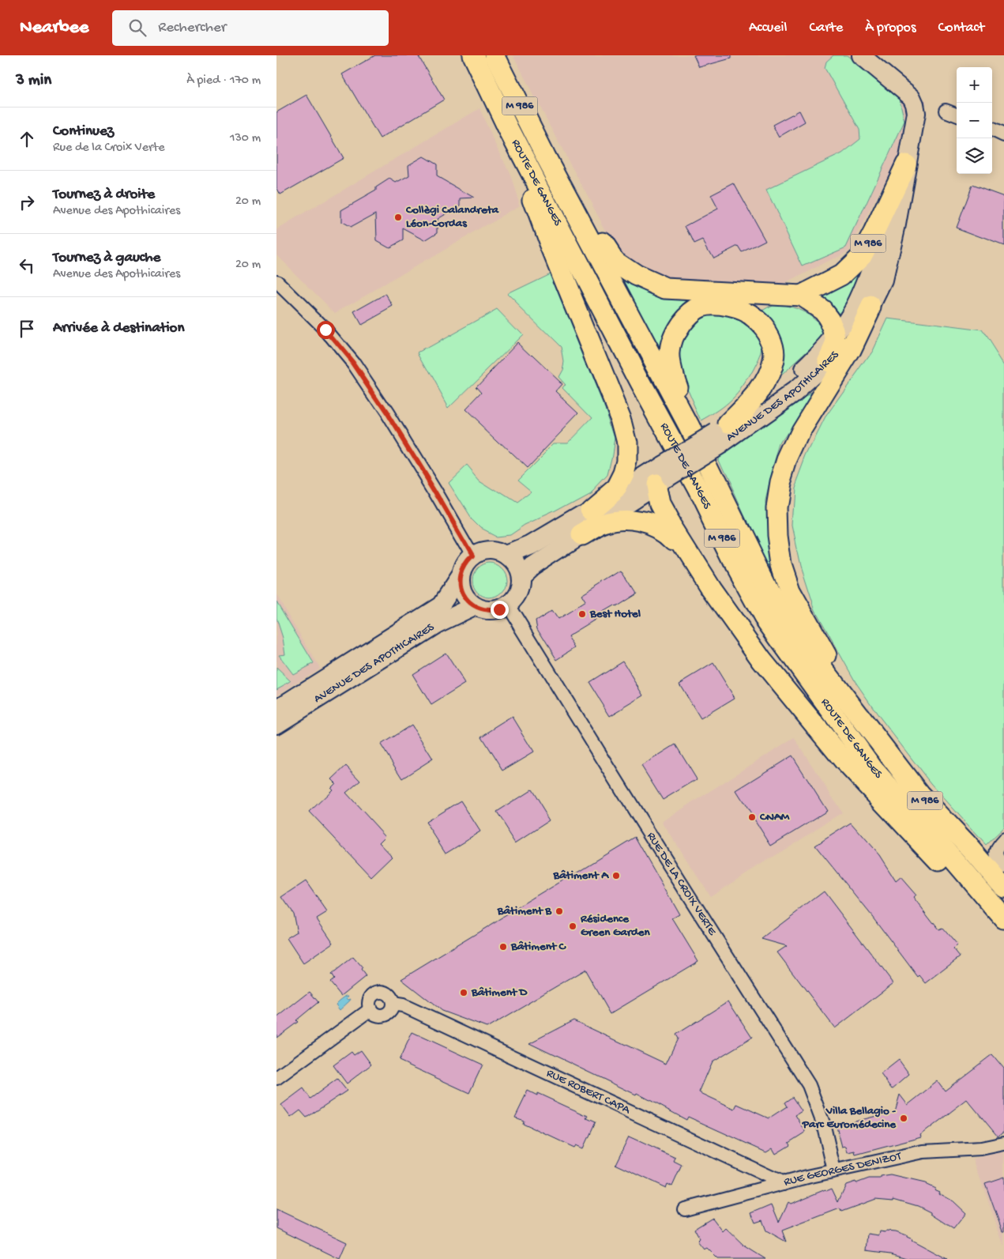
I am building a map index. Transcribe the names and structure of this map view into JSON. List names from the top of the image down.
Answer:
{
  "streets": {
    "main road": ["M 986", "ROUTE DE GANGES"],
    "street": [
      "AVENUE DES APOTHICAIRES",
      "RUE DE LA CROIX VERTE",
      "RUE ROBERT CAPA",
      "RUE GEORGES DENIZOT"
    ]
  },
  "crossings": [
    ["M 986", "ROUTE DE GANGES"],
    ["M 986", "AVENUE DES APOTHICAIRES"],
    ["AVENUE DES APOTHICAIRES", "RUE DE LA CROIX VERTE"],
    ["RUE DE LA CROIX VERTE", "RUE GEORGES DENIZOT"],
    ["RUE ROBERT CAPA", "RUE GEORGES DENIZOT"]
  ],
  "places": [
    "Collègi Calandreta Léon-Cordas",
    "Best Hotel",
    "CNAM",
    "Bâtiment A",
    "Bâtiment B",
    "Résidence Green Garden",
    "Bâtiment C",
    "Bâtiment D",
    "Villa Bellagio - Parc Euromédecine"
  ],
  "page": {
    "header": "Nearbee",
    "search": "Rechercher",
    "nav": [
      "Accueil",
      "Carte",
      "À propos",
      "Contact"
    ],
    "heading": ["3 min", "À pied · 170 m"],
    "map_buttons": ["+", "−"],
    "list": [
      ["Continuez", "Rue de la Croix Verte", "130 m"],
      ["Tournez à droite", "Avenue des Apothicaires", "20 m"],
      ["Tournez à gauche", "Avenue des Apothicaires", "20 m"],
      "Arrivée à destination"
    ]
  }
}
